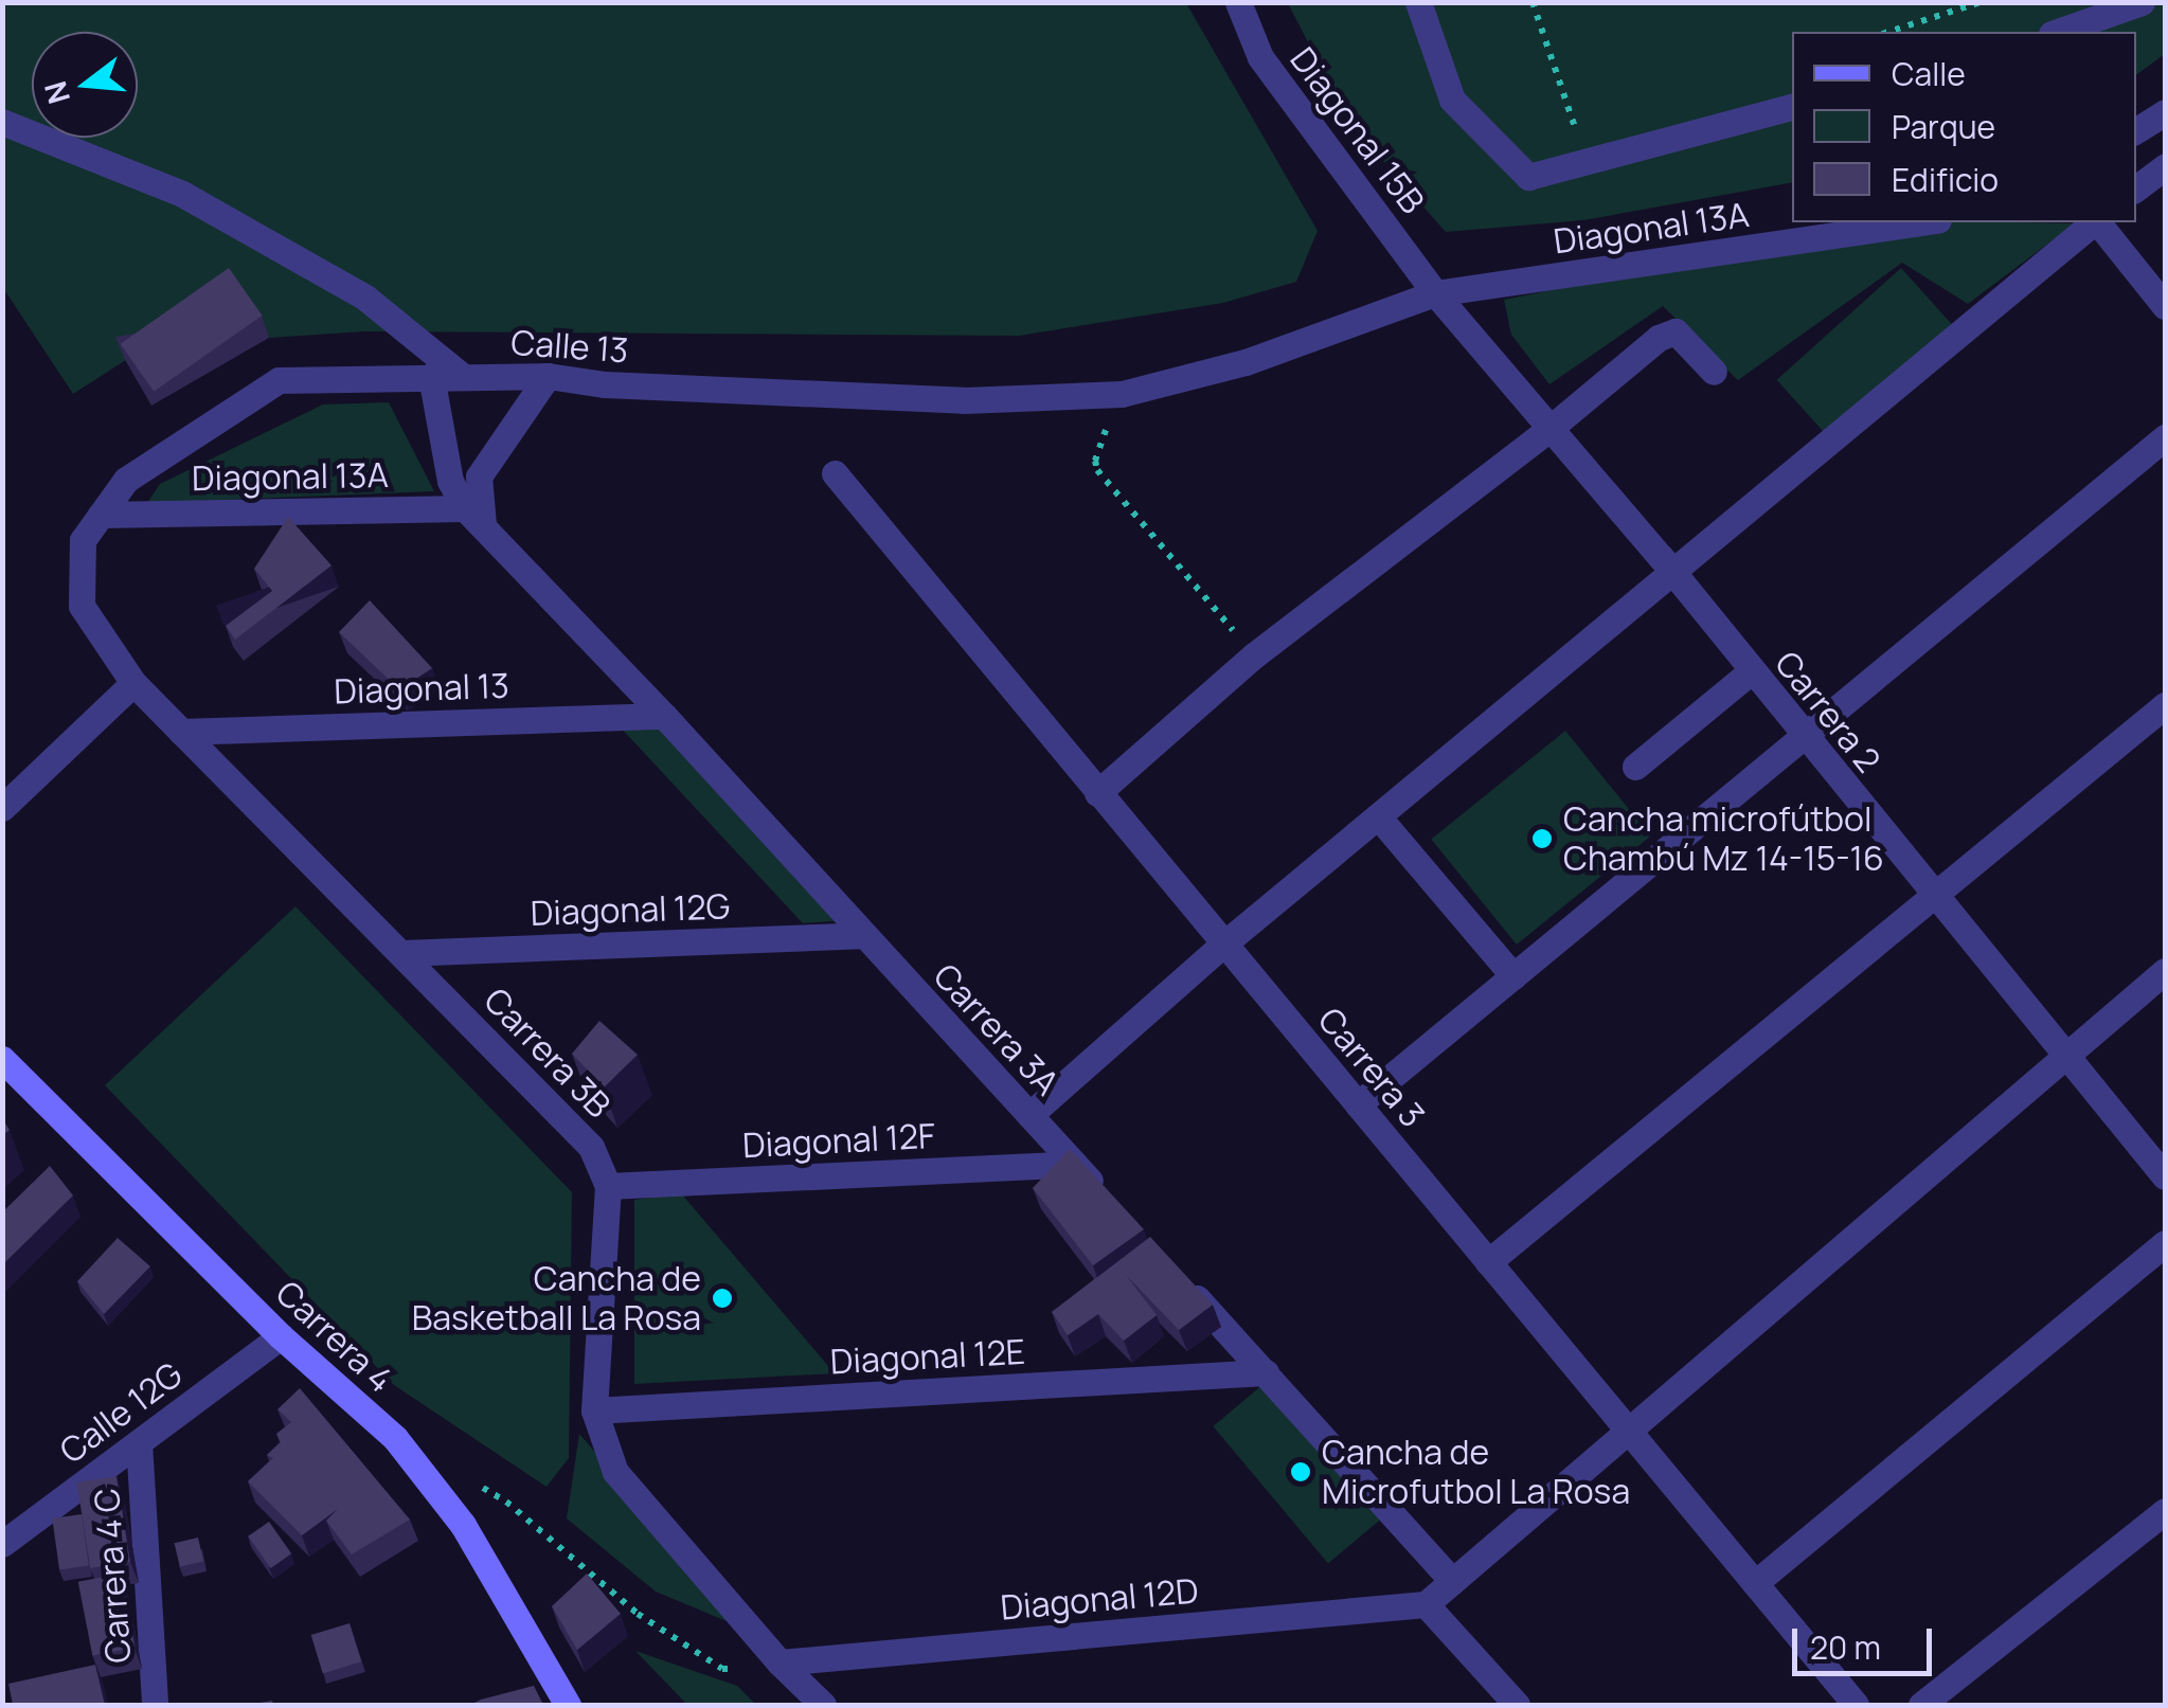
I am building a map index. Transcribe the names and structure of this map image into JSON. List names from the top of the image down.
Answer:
{
  "streets": {
    "street": [
      "Diagonal 15B",
      "Diagonal 13A",
      "Calle 13",
      "Diagonal 13",
      "Carrera 2",
      "Diagonal 12G",
      "Carrera 3A",
      "Carrera 3B",
      "Carrera 3",
      "Diagonal 12F",
      "Carrera 4",
      "Diagonal 12E",
      "Calle 12G",
      "Carrera 4 C",
      "Diagonal 12D"
    ]
  },
  "crossings": [
    ["Diagonal 15B", "Diagonal 13A"],
    ["Diagonal 15B", "Calle 13"],
    ["Diagonal 15B", "Carrera 2"],
    ["Diagonal 13A", "Calle 13"],
    ["Diagonal 13A", "Carrera 2"],
    ["Diagonal 13A", "Carrera 3A"],
    ["Calle 13", "Carrera 2"],
    ["Calle 13", "Carrera 3B"],
    ["Diagonal 13", "Carrera 3A"],
    ["Diagonal 13", "Carrera 3B"],
    ["Diagonal 12G", "Carrera 3A"],
    ["Diagonal 12G", "Carrera 3B"],
    ["Carrera 3A", "Diagonal 12F"],
    ["Carrera 3B", "Diagonal 12F"],
    ["Carrera 4", "Calle 12G"],
    ["Calle 12G", "Carrera 4 C"]
  ],
  "places": ["Cancha microfútbol Chambú Mz 14-15-16", "Cancha de Basketball La Rosa", "Cancha de Microfutbol La Rosa"],
  "legend": ["Calle", "Parque", "Edificio"],
  "scale_bar": "20 m",
  "north": "left"
}
